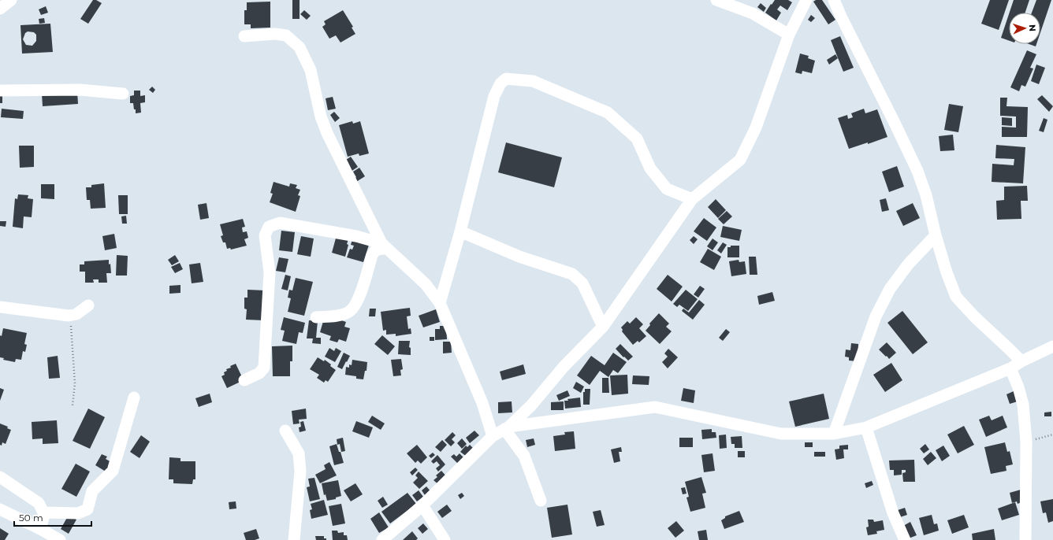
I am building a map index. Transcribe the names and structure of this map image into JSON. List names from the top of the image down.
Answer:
{
  "scale_bar": "50 m",
  "north": "right"
}
